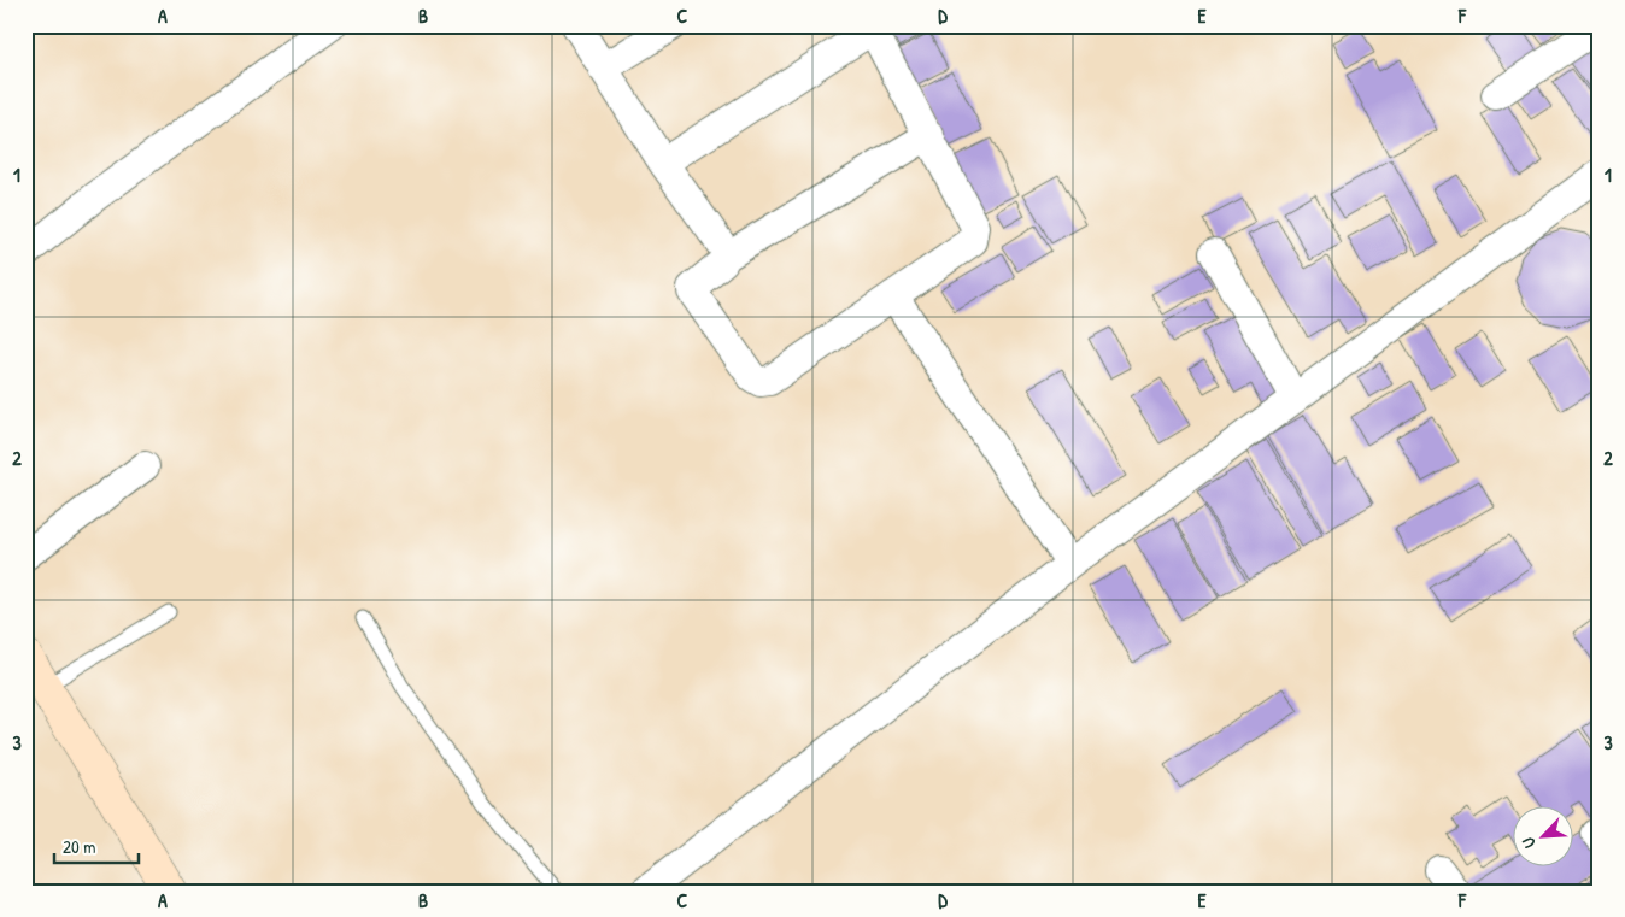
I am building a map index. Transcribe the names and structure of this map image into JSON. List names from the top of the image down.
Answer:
{
  "scale_bar": "20 m",
  "north": "bottom left",
  "grid": {
    "columns": [
      "A",
      "B",
      "C",
      "D",
      "E",
      "F"
    ],
    "rows": ["1", "2", "3"]
  }
}
